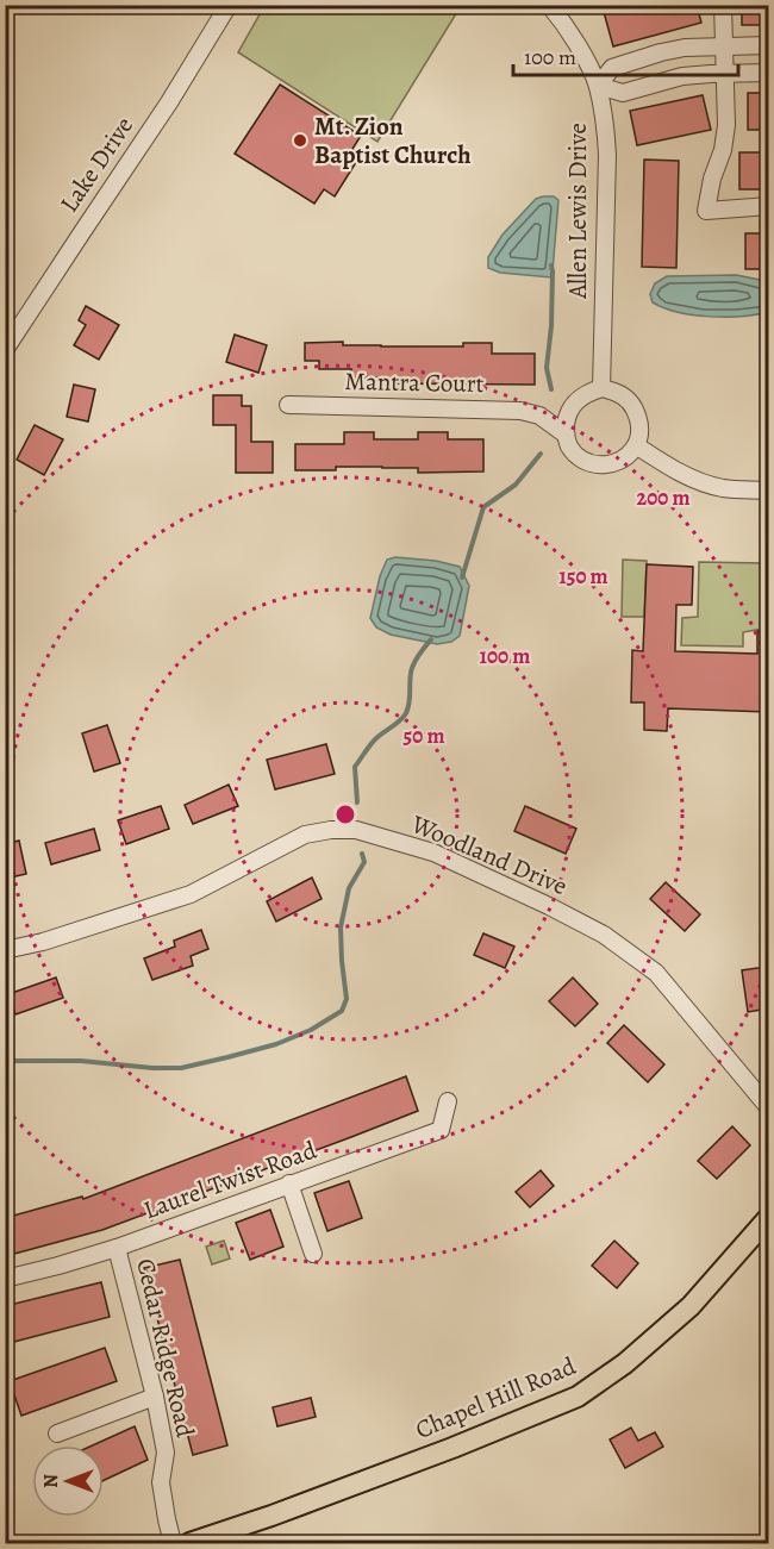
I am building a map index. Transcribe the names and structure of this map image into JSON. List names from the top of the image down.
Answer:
{
  "streets": {
    "main road": ["Chapel Hill Road"],
    "street": [
      "Lake Drive",
      "Allen Lewis Drive",
      "Mantra Court",
      "Woodland Drive",
      "Laurel Twist Road",
      "Cedar Ridge Road"
    ]
  },
  "crossings": [
    ["Allen Lewis Drive", "Mantra Court"],
    ["Laurel Twist Road", "Cedar Ridge Road"]
  ],
  "places": ["Mt. Zion Baptist Church"],
  "scale_bar": "100 m",
  "north": "left",
  "rings": [
    "200 m",
    "150 m",
    "100 m",
    "50 m"
  ]
}
